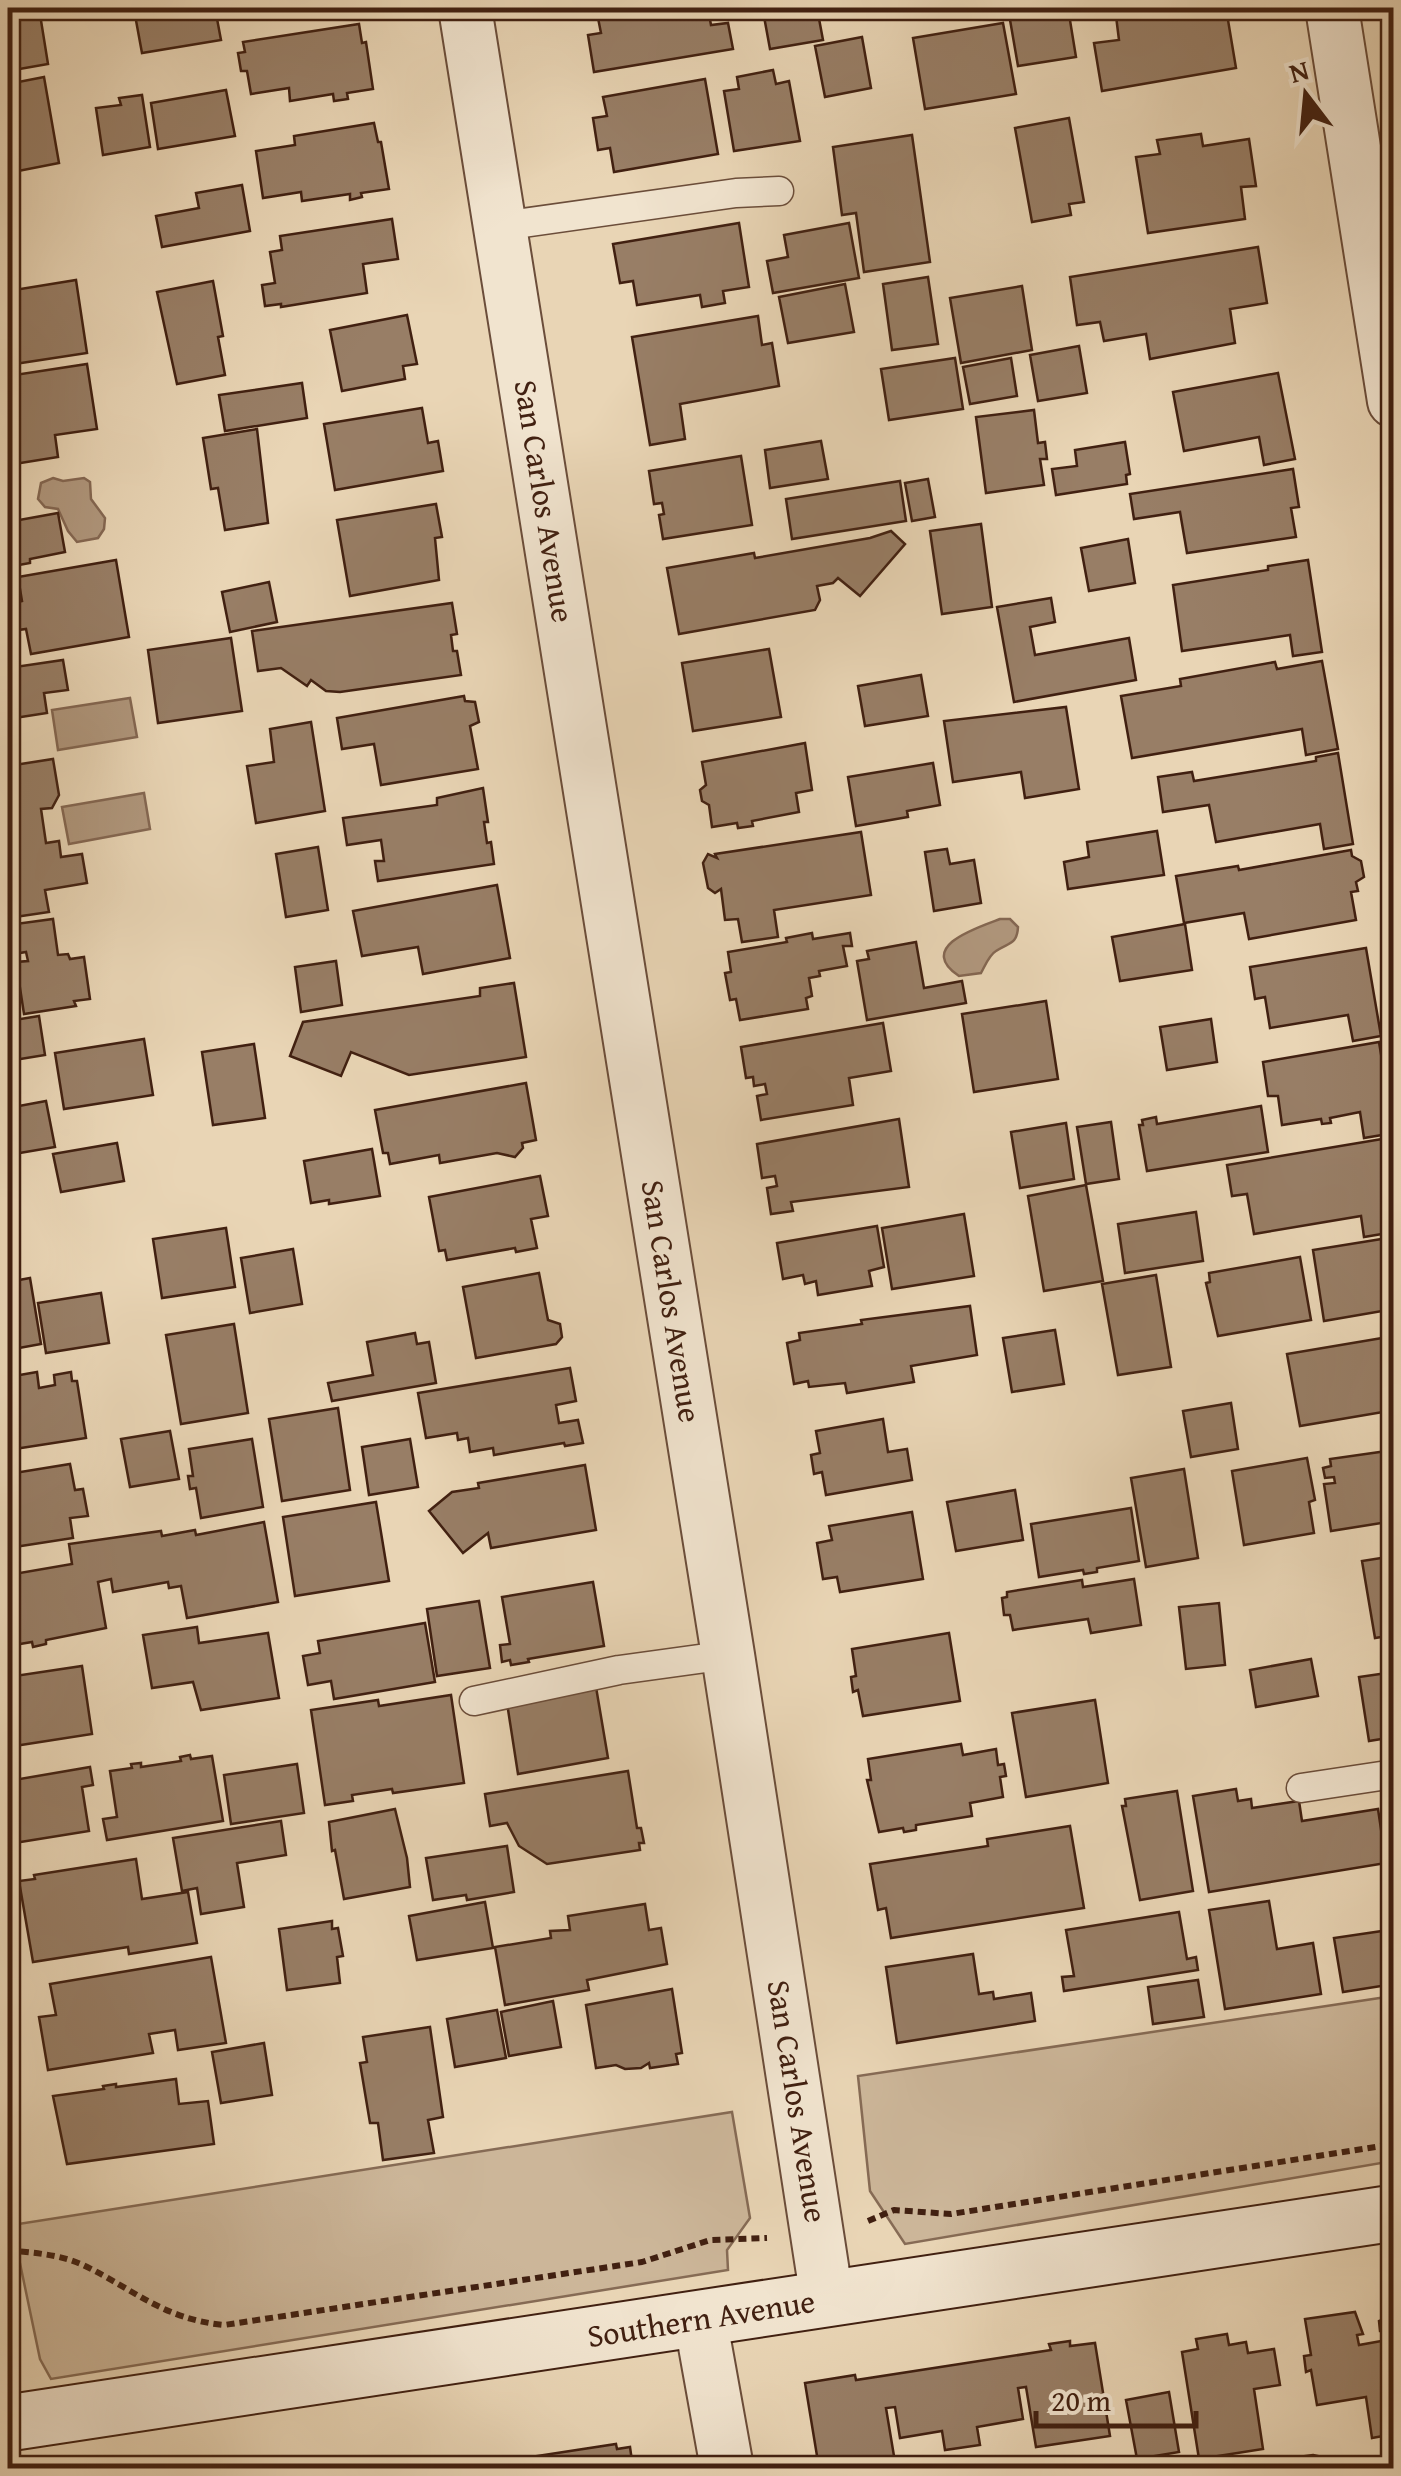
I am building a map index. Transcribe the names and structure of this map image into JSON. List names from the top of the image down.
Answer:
{
  "streets": {
    "street": ["San Carlos Avenue", "Southern Avenue"]
  },
  "crossings": [
    ["San Carlos Avenue", "Southern Avenue"]
  ],
  "scale_bar": "20 m",
  "north": "top"
}
